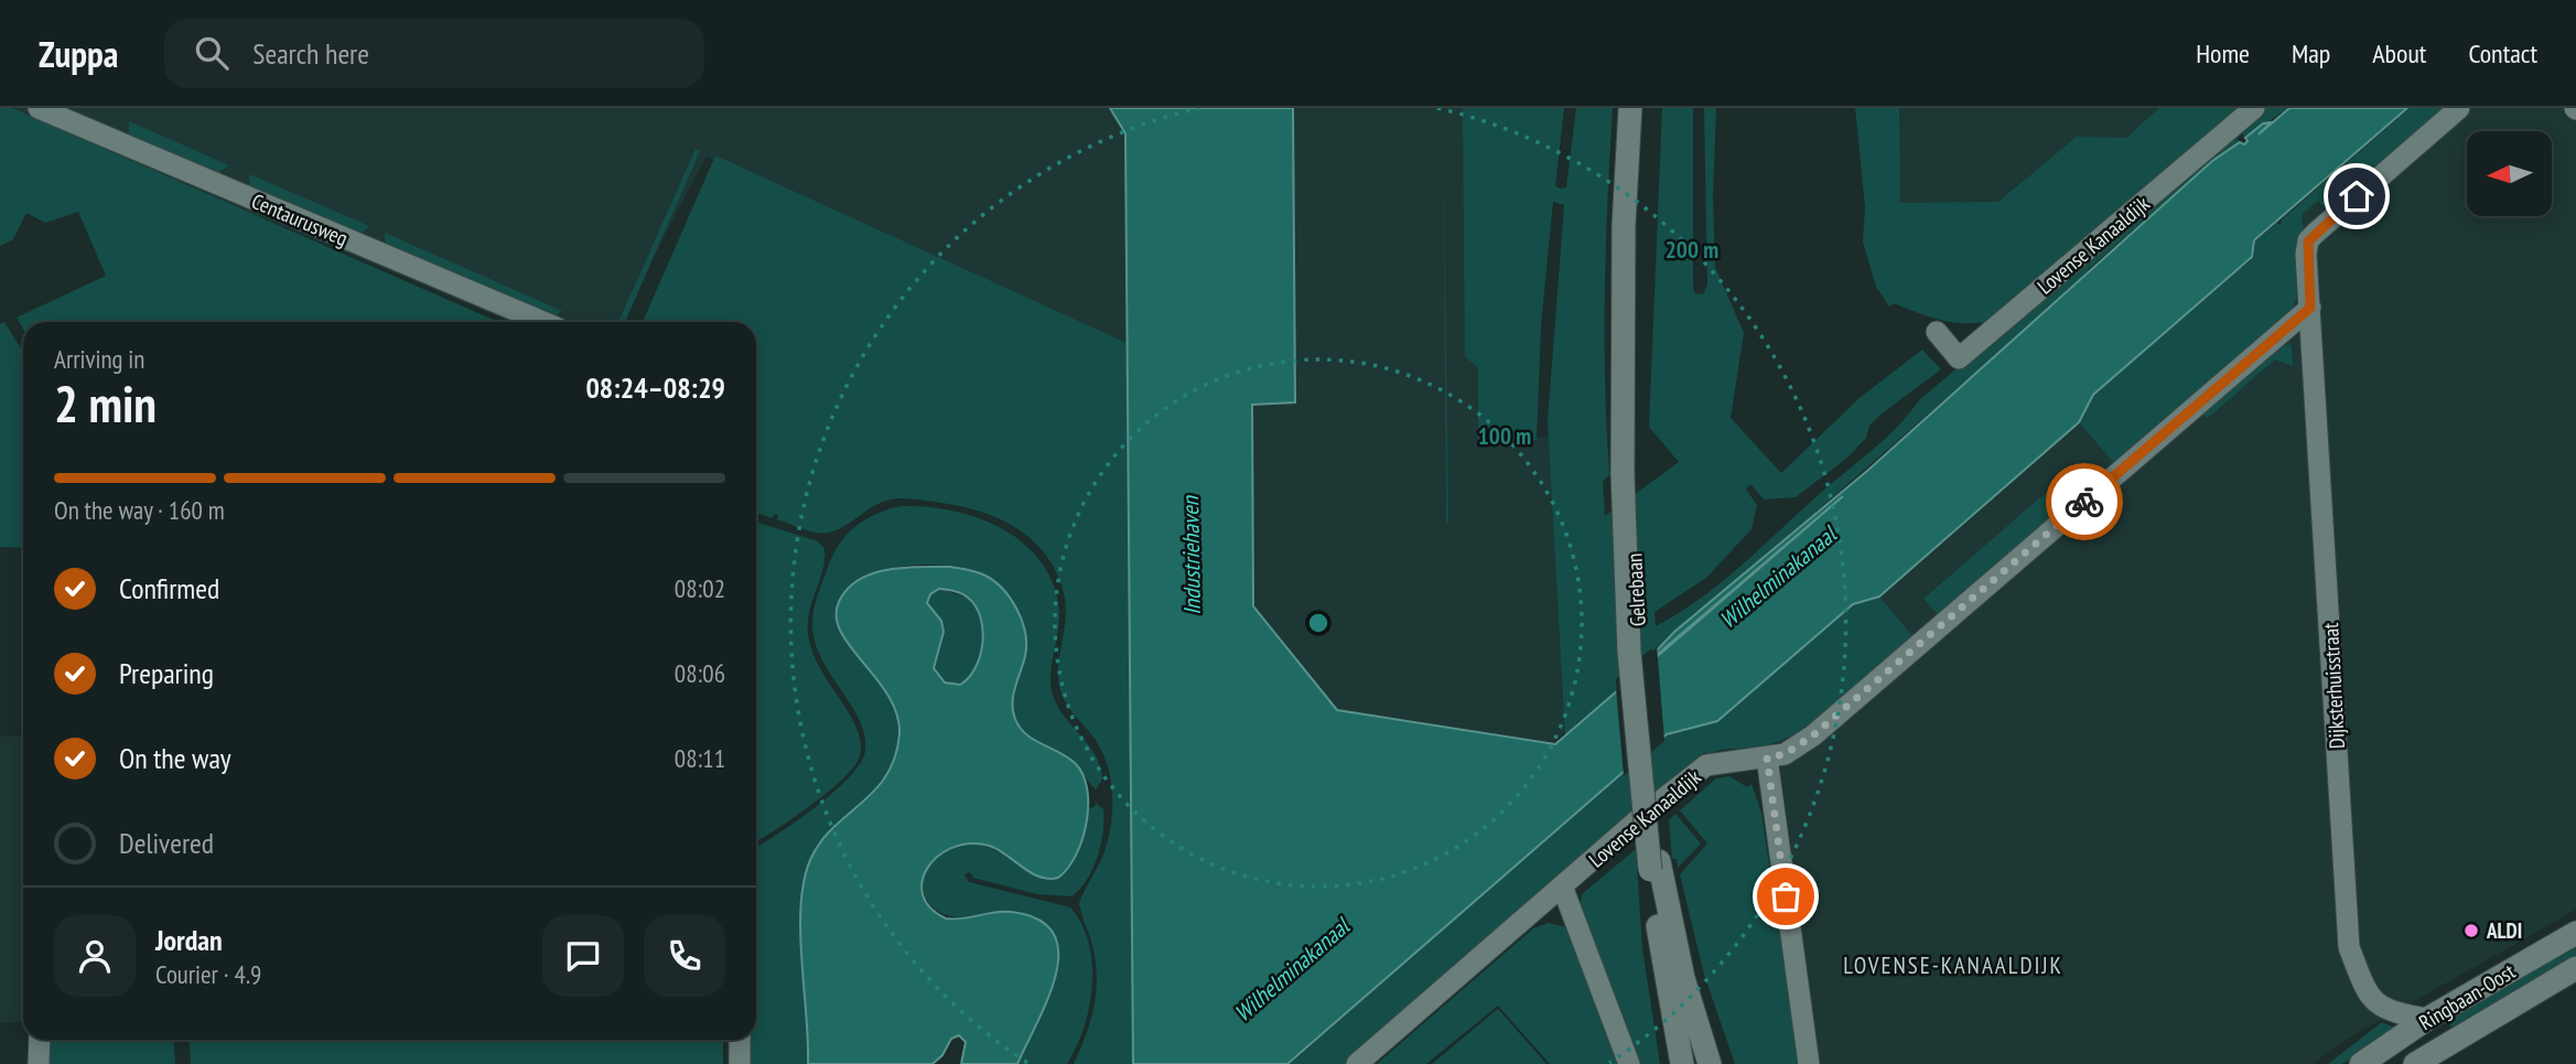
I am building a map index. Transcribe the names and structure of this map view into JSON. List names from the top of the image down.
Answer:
{
  "streets": {
    "street": [
      "Centaurusweg",
      "Lovense Kanaaldijk",
      "Gelrebaan",
      "Dijksterhuisstraat",
      "Ringbaan-Oost"
    ]
  },
  "crossings": [
    ["Lovense Kanaaldijk", "Dijksterhuisstraat"],
    ["Dijksterhuisstraat", "Ringbaan-Oost"]
  ],
  "districts": ["LOVENSE-KANAALDIJK"],
  "water": ["Industriehaven", "Wilhelminakanaal"],
  "places": ["ALDI"],
  "north": "left",
  "page": {
    "header": "Zuppa",
    "search": "Search here",
    "nav": [
      "Home",
      "Map",
      "About",
      "Contact"
    ],
    "heading": ["2 min", "Arriving in", "08:24–08:29"],
    "panel": ["Jordan", "Courier · 4.9"],
    "bar": "On the way · 160 m",
    "list": [
      ["Confirmed", "08:02"],
      ["Preparing", "08:06"],
      ["On the way", "08:11"],
      "Delivered"
    ]
  },
  "rings": ["200 m", "100 m"]
}
